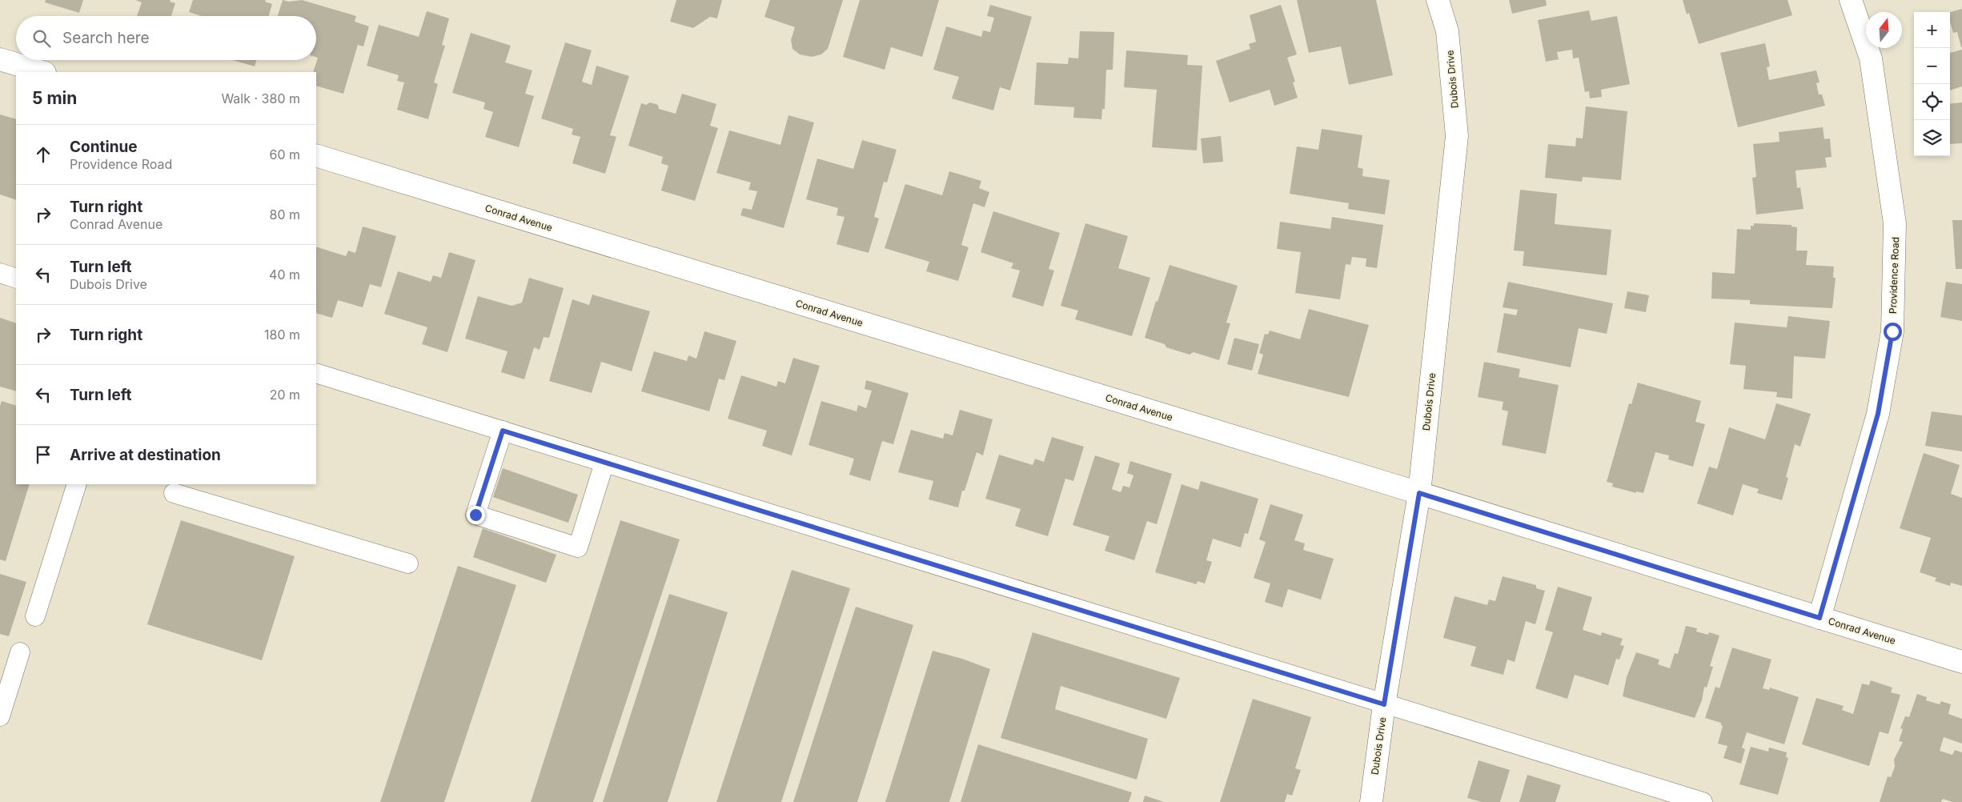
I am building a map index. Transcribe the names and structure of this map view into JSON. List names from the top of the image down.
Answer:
{
  "streets": {
    "street": ["Dubois Drive", "Conrad Avenue", "Providence Road"]
  },
  "crossings": [
    ["Dubois Drive", "Conrad Avenue"],
    ["Conrad Avenue", "Providence Road"]
  ],
  "north": "top",
  "page": {
    "map_buttons": ["+", "−"],
    "search": "Search here",
    "heading": ["5 min", "Walk · 380 m"],
    "list": [
      ["Continue", "Providence Road", "60 m"],
      ["Turn right", "Conrad Avenue", "80 m"],
      ["Turn left", "Dubois Drive", "40 m"],
      ["Turn right", "180 m"],
      ["Turn left", "20 m"],
      "Arrive at destination"
    ]
  }
}
